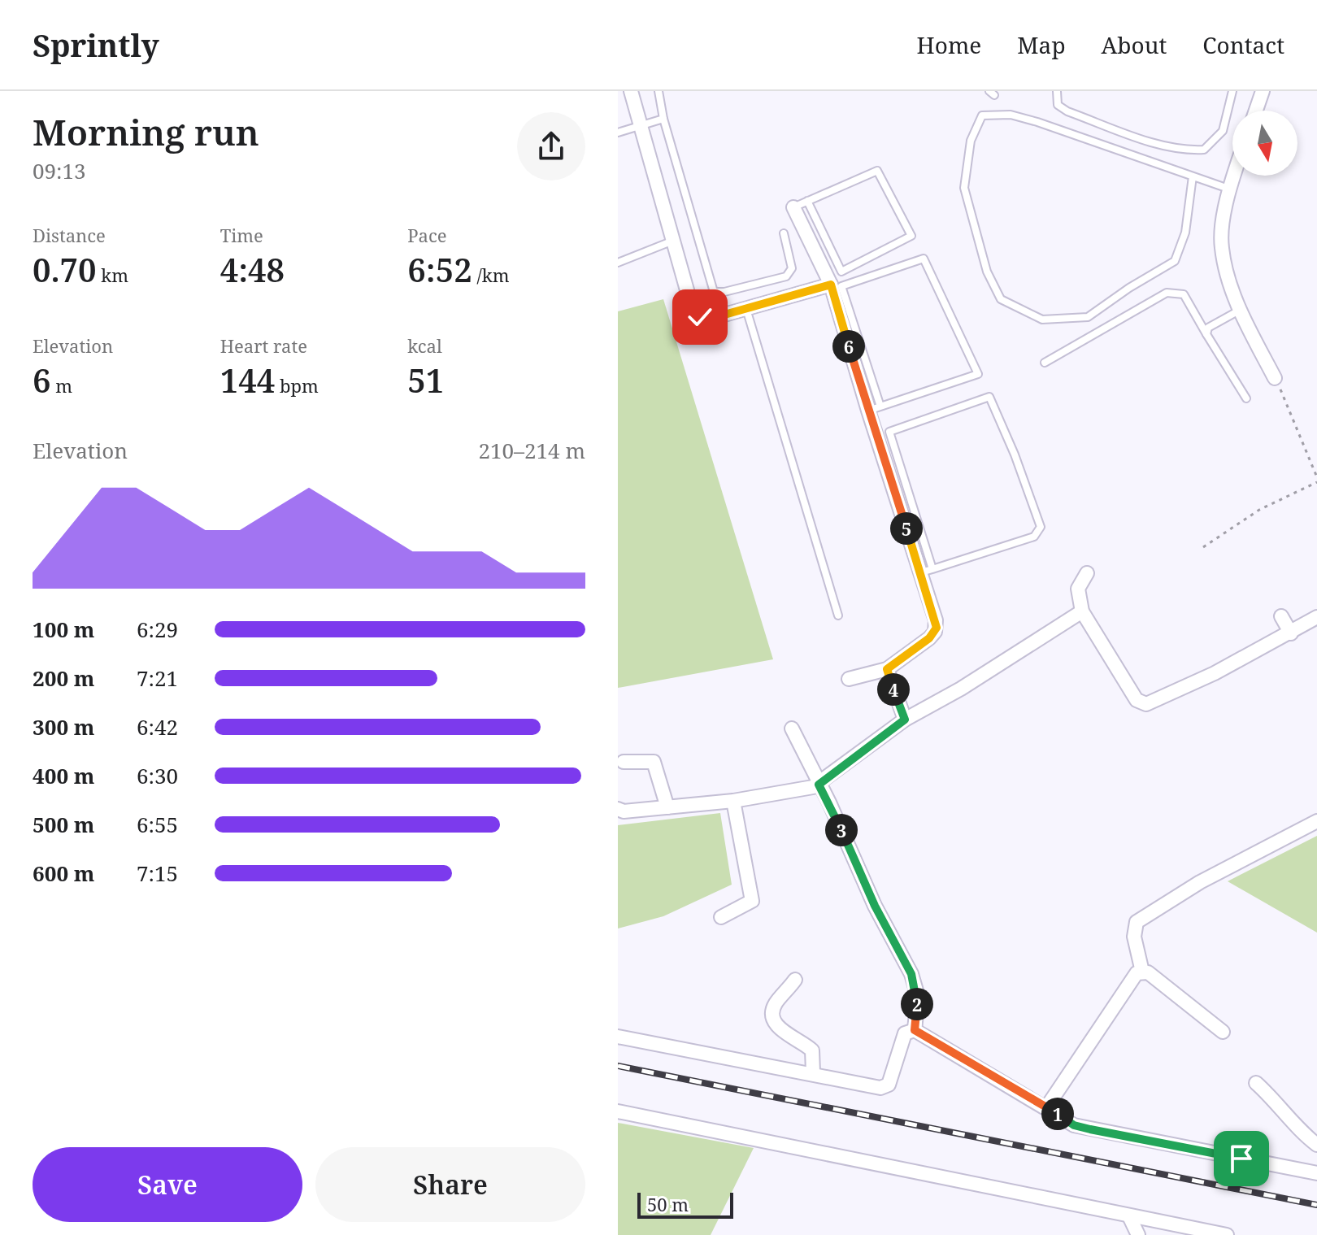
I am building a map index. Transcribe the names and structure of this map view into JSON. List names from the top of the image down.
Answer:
{
  "scale_bar": "50 m",
  "north": "bottom",
  "page": {
    "header": "Sprintly",
    "nav": [
      "Home",
      "Map",
      "About",
      "Contact"
    ],
    "heading": ["Morning run", "09:13"],
    "stats": [
      ["Distance", "0.70 km"],
      ["Time", "4:48"],
      ["Pace", "6:52 /km"],
      ["Elevation", "6 m"],
      ["Heart rate", "144 bpm"],
      ["kcal", "51"]
    ],
    "pins": [
      "6",
      "5",
      "4",
      "3",
      "2",
      "1"
    ],
    "chart": ["Elevation", "210–214 m"],
    "list": [
      {
        "name": "100 m",
        "note": "6:29"
      },
      {
        "name": "200 m",
        "note": "7:21"
      },
      {
        "name": "300 m",
        "note": "6:42"
      },
      {
        "name": "400 m",
        "note": "6:30"
      },
      {
        "name": "500 m",
        "note": "6:55"
      },
      {
        "name": "600 m",
        "note": "7:15"
      }
    ],
    "buttons": ["Save", "Share"],
    "scale": "50 m"
  }
}
